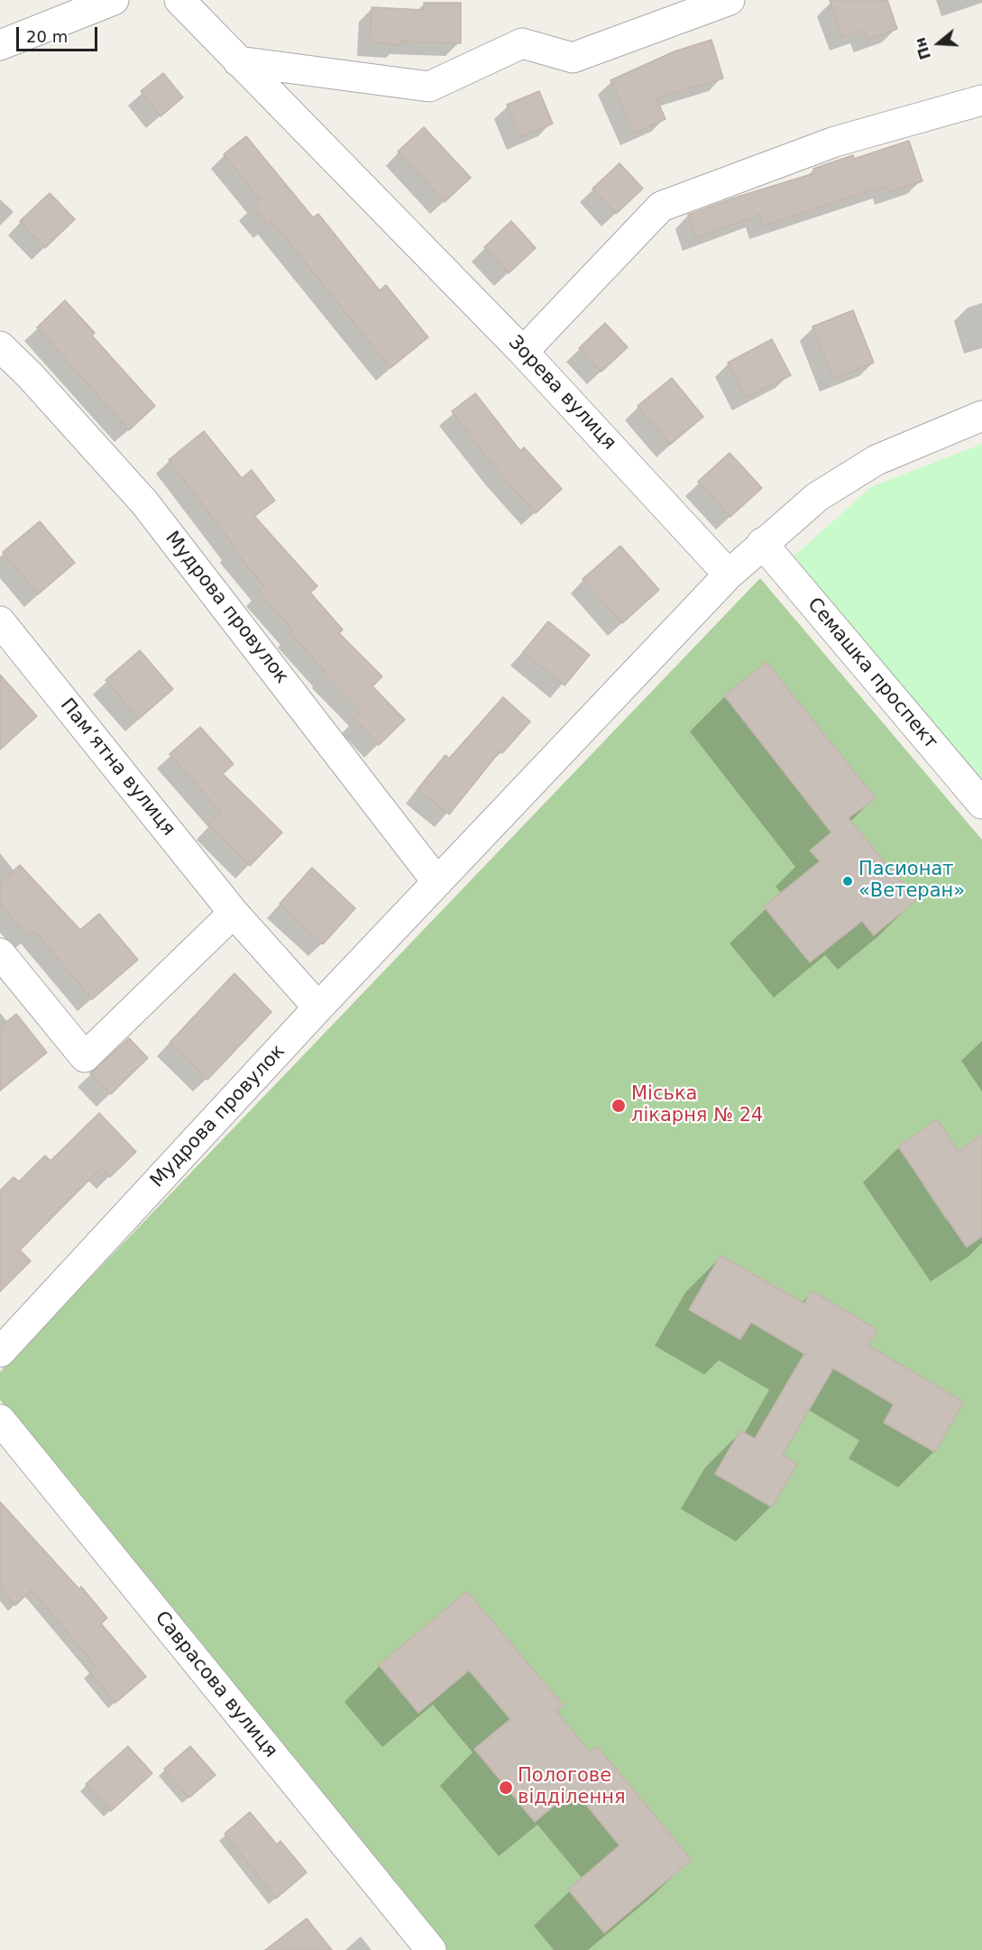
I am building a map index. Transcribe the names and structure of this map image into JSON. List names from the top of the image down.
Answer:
{
  "streets": {
    "street": [
      "Зорева вулиця",
      "Мудрова провулок",
      "Семашка проспект",
      "Пам’ятна вулиця",
      "Саврасова вулиця"
    ]
  },
  "crossings": [
    ["Зорева вулиця", "Мудрова провулок"],
    ["Мудрова провулок", "Пам’ятна вулиця"]
  ],
  "places": ["Пасионат «Ветеран»", "Міська лікарня № 24", "Пологове відділення"],
  "scale_bar": "20 m",
  "north": "left"
}
